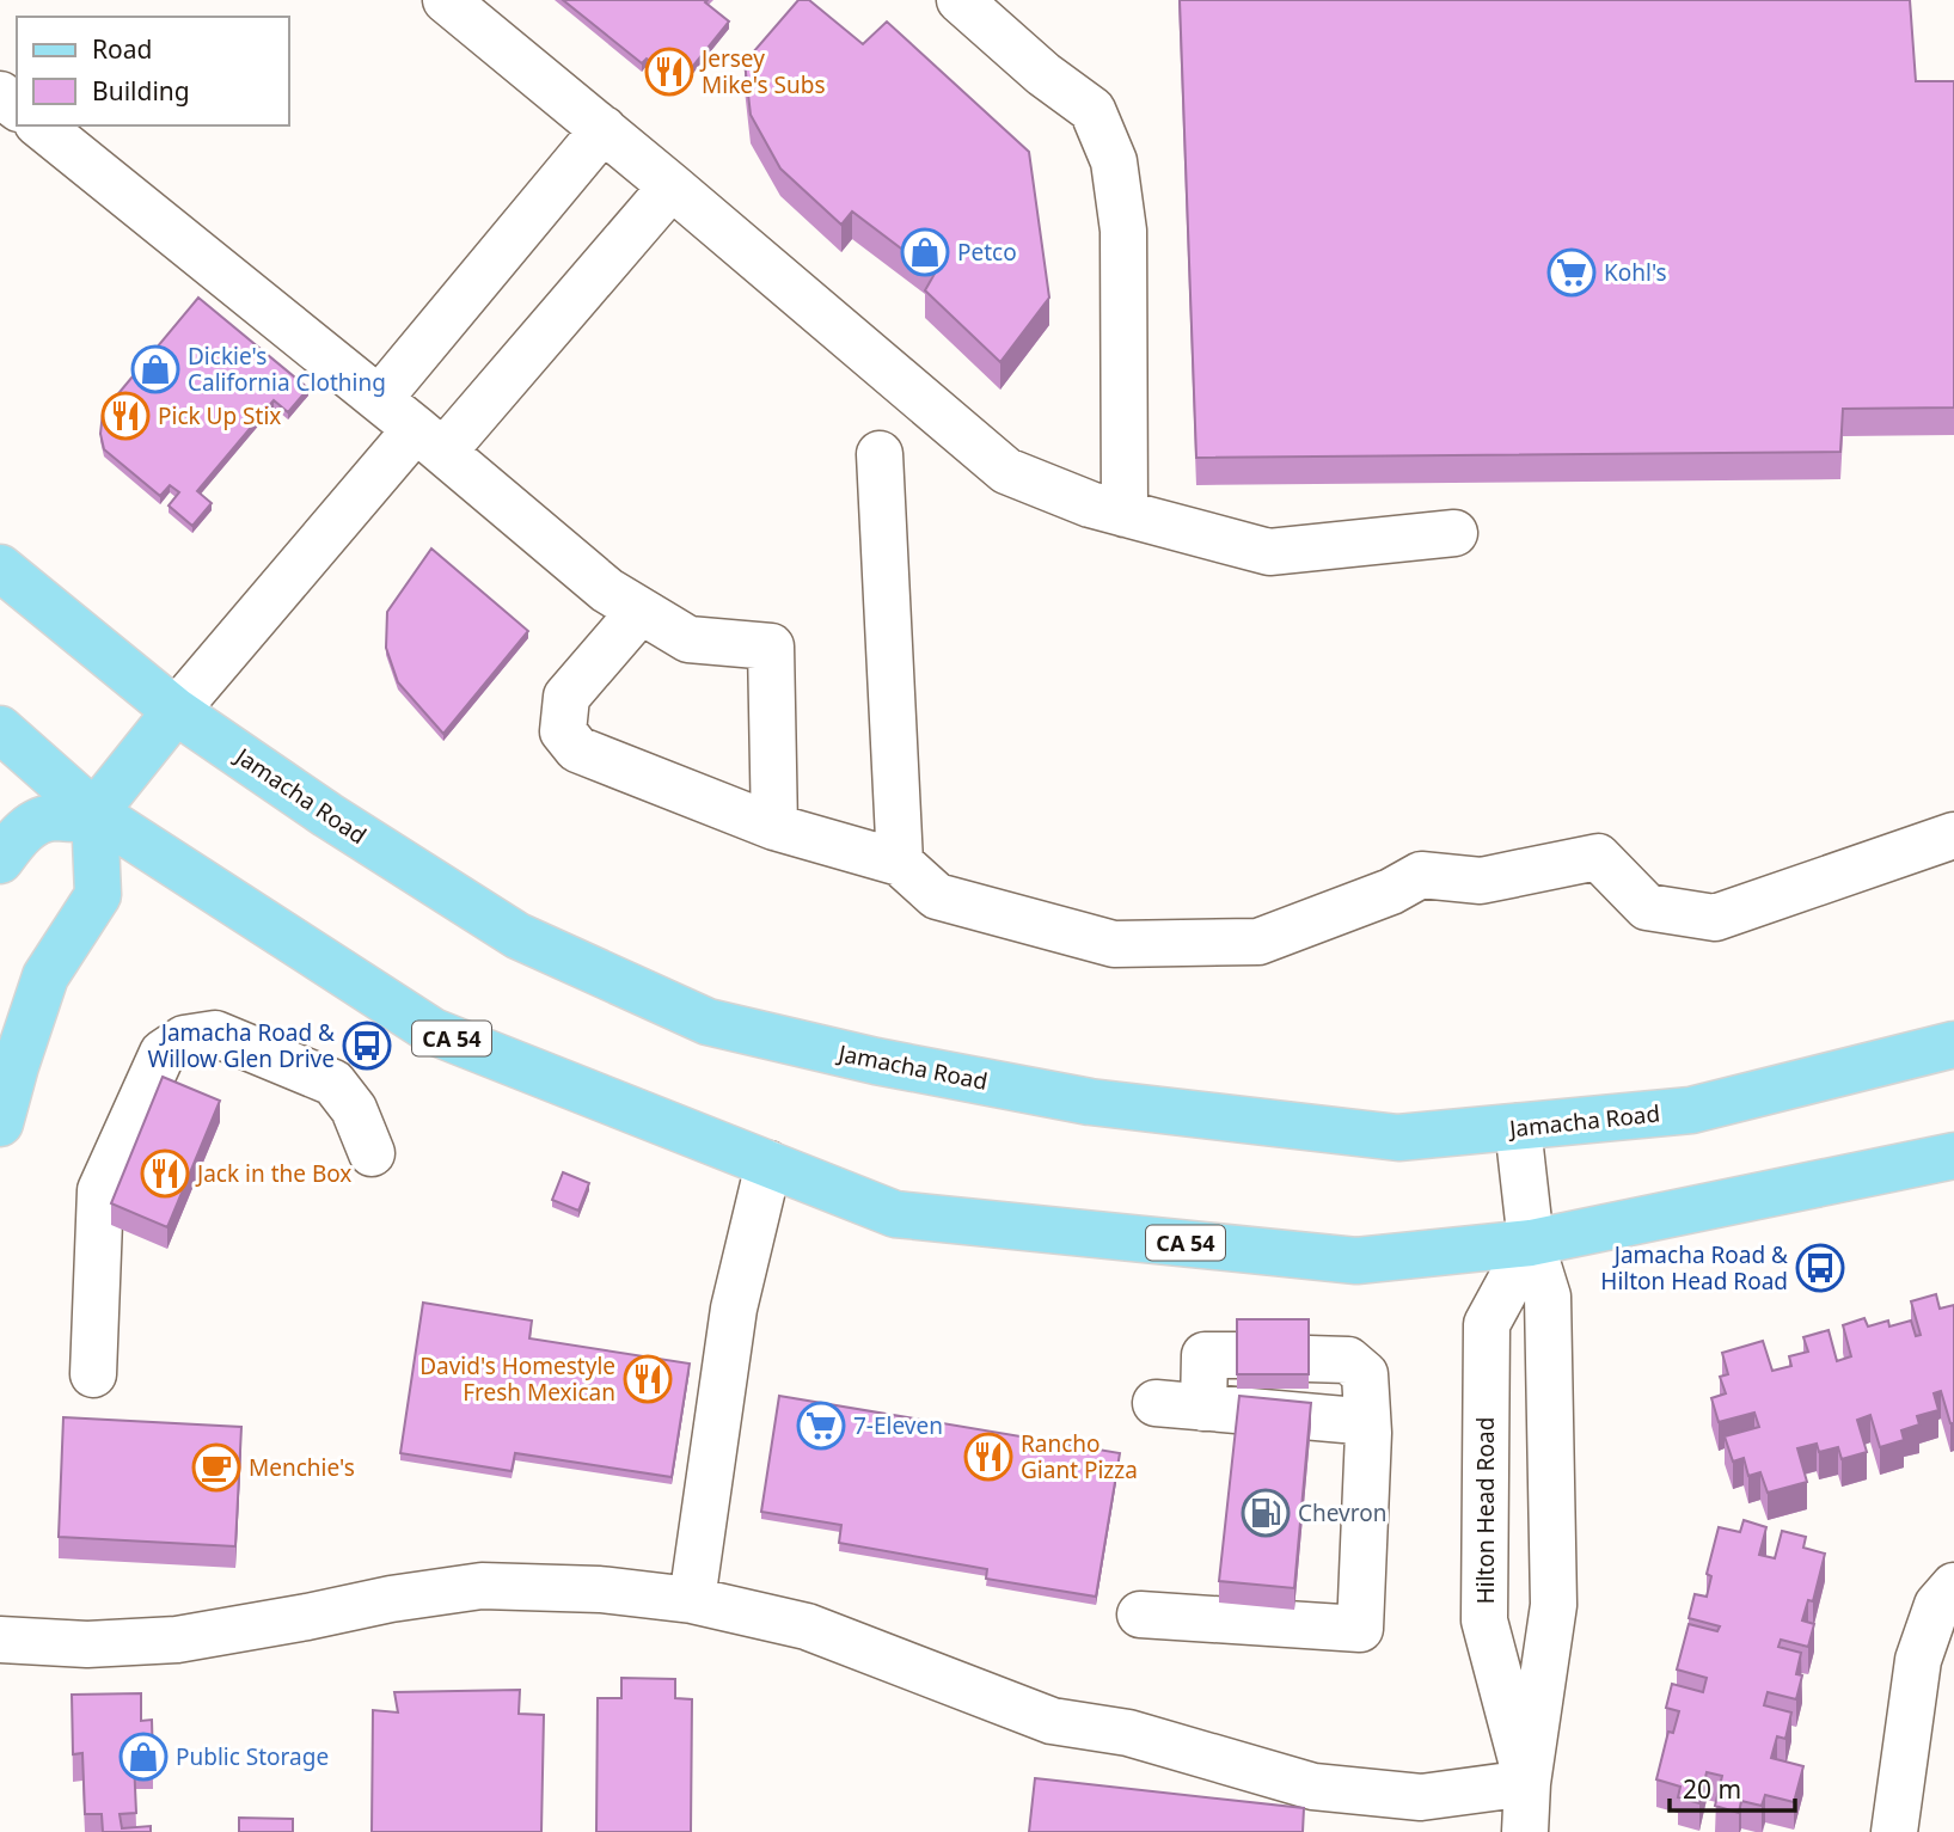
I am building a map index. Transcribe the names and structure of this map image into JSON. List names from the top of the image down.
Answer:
{
  "streets": {
    "main road": ["Jamacha Road", "CA 54"],
    "street": ["Hilton Head Road"]
  },
  "crossings": [
    ["Jamacha Road", "Hilton Head Road"],
    ["CA 54", "Hilton Head Road"]
  ],
  "places": {
    "restaurant": [
      "Jersey Mike's Subs",
      "Pick Up Stix",
      "Jack in the Box",
      "David's Homestyle Fresh Mexican",
      "Rancho Giant Pizza"
    ],
    "shop": ["Petco", "Dickie's California Clothing", "Public Storage"],
    "supermarket": ["Kohl's", "7-Eleven"],
    "bus stop": ["Jamacha Road & Willow Glen Drive", "Jamacha Road & Hilton Head Road"],
    "cafe": ["Menchie's"],
    "fuel station": ["Chevron"]
  },
  "legend": ["Road", "Building"],
  "scale_bar": "20 m"
}
